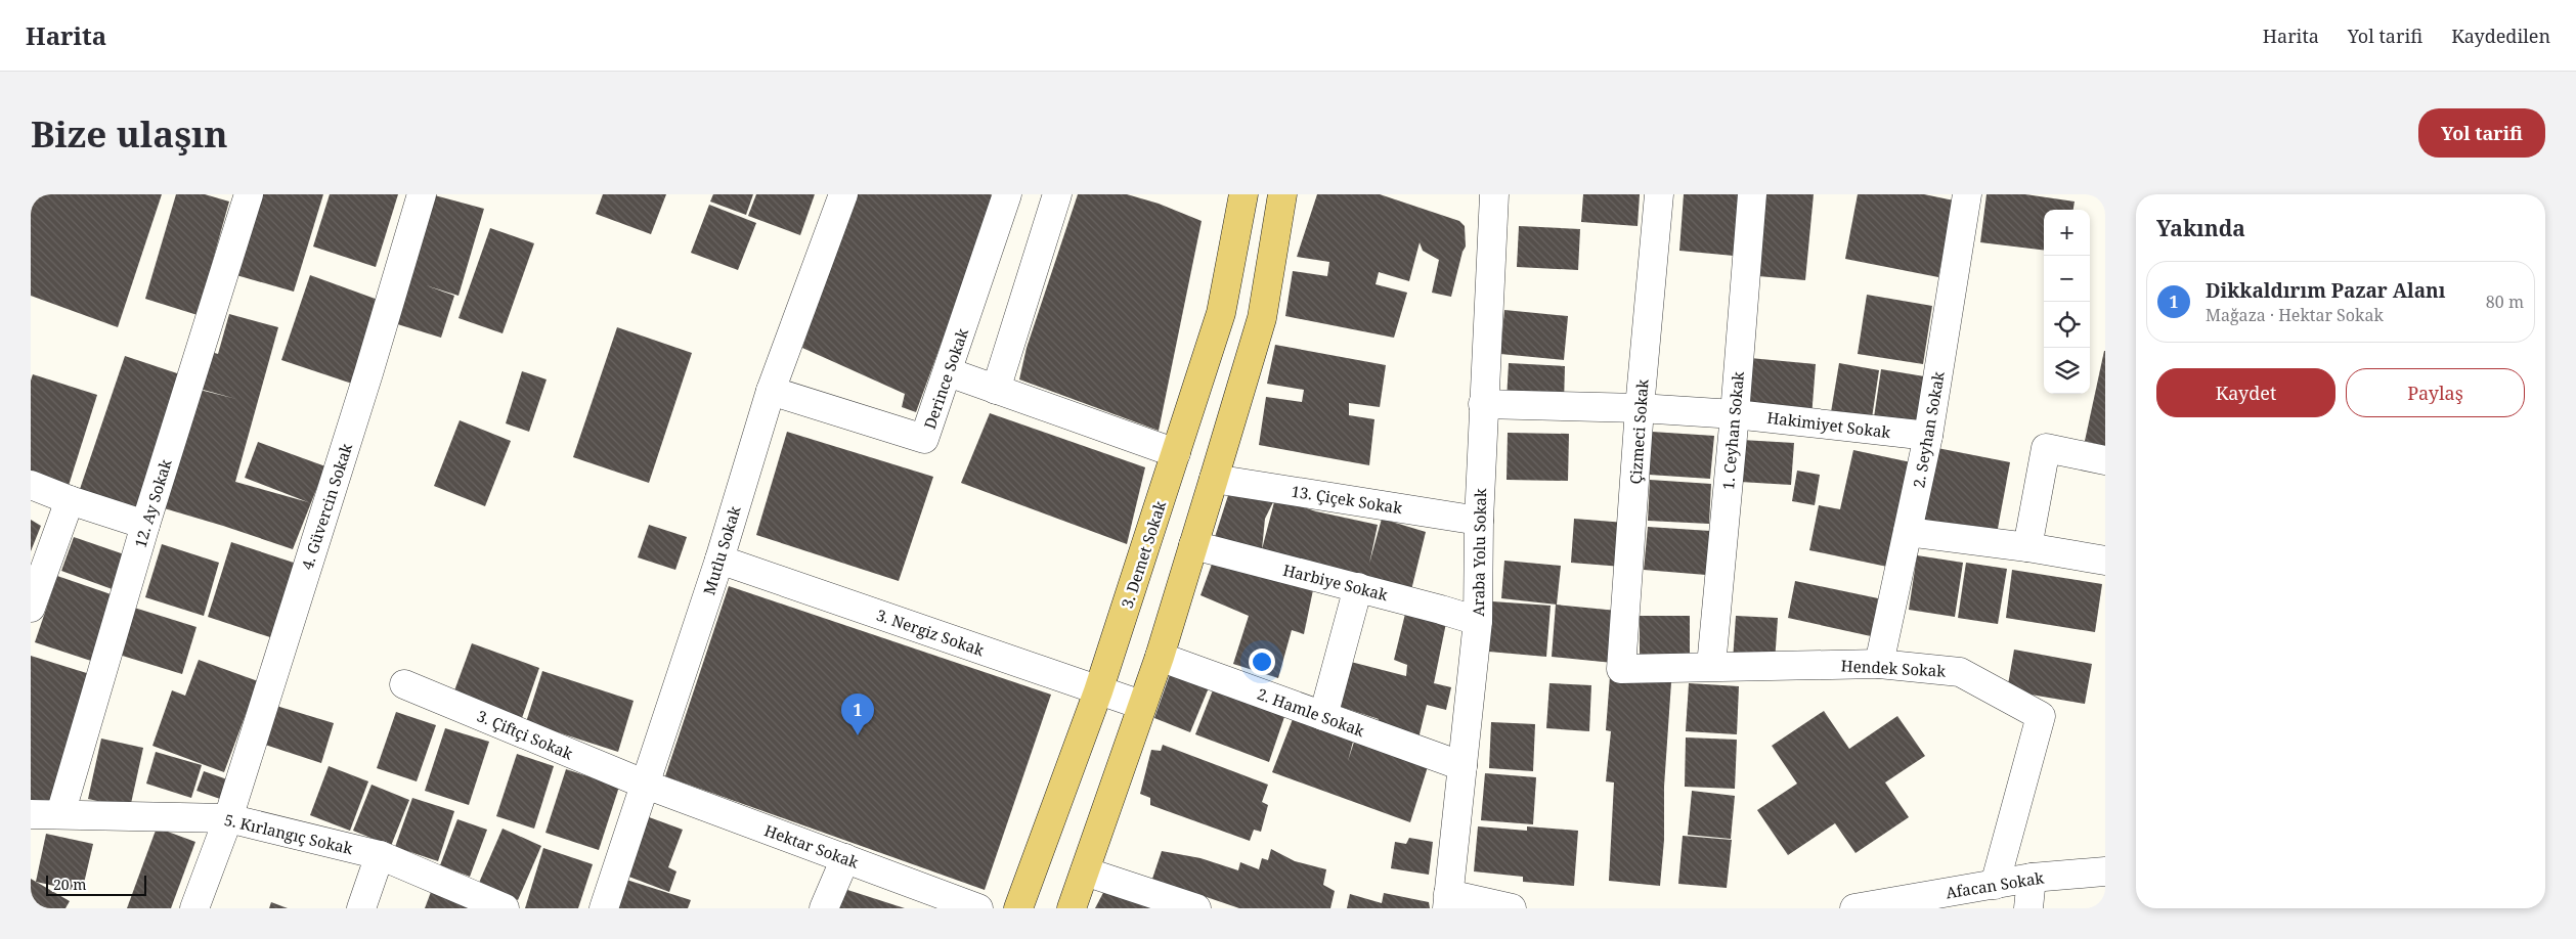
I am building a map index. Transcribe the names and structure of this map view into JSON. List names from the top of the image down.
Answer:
{
  "streets": {
    "main road": ["3. Demet Sokak"],
    "street": [
      "Derince Sokak",
      "Hakimiyet Sokak",
      "2. Seyhan Sokak",
      "1. Ceyhan Sokak",
      "Çizmeci Sokak",
      "13. Çiçek Sokak",
      "12. Ay Sokak",
      "4. Güvercin Sokak",
      "Mutlu Sokak",
      "Araba Yolu Sokak",
      "Harbiye Sokak",
      "3. Nergiz Sokak",
      "Hendek Sokak",
      "2. Hamle Sokak",
      "3. Çiftçi Sokak",
      "5. Kırlangıç Sokak",
      "Hektar Sokak",
      "Afacan Sokak"
    ]
  },
  "crossings": [
    ["Derince Sokak", "Mutlu Sokak"],
    ["Hakimiyet Sokak", "2. Seyhan Sokak"],
    ["Hakimiyet Sokak", "1. Ceyhan Sokak"],
    ["Hakimiyet Sokak", "Çizmeci Sokak"],
    ["Hakimiyet Sokak", "Araba Yolu Sokak"],
    ["2. Seyhan Sokak", "Hendek Sokak"],
    ["1. Ceyhan Sokak", "Hendek Sokak"],
    ["Çizmeci Sokak", "Hendek Sokak"],
    ["13. Çiçek Sokak", "Araba Yolu Sokak"],
    ["12. Ay Sokak", "5. Kırlangıç Sokak"],
    ["4. Güvercin Sokak", "5. Kırlangıç Sokak"],
    ["Mutlu Sokak", "3. Nergiz Sokak"],
    ["Mutlu Sokak", "3. Çiftçi Sokak"],
    ["Mutlu Sokak", "Hektar Sokak"],
    ["Araba Yolu Sokak", "Harbiye Sokak"],
    ["Araba Yolu Sokak", "2. Hamle Sokak"],
    ["3. Demet Sokak", "3. Nergiz Sokak"],
    ["Hendek Sokak", "Afacan Sokak"],
    ["3. Çiftçi Sokak", "Hektar Sokak"]
  ],
  "scale_bar": "20 m",
  "page": {
    "header": "Harita",
    "nav": ["Harita", "Yol tarifi", "Kaydedilen"],
    "buttons": [
      "Yol tarifi",
      ["Kaydet", "Paylaş"]
    ],
    "title": "Bize ulaşın",
    "heading": "Yakında",
    "map_buttons": ["+", "−"],
    "list": [
      {
        "mark": "1",
        "name": "Dikkaldırım Pazar Alanı",
        "note": "Mağaza · Hektar Sokak",
        "value": "80 m"
      }
    ],
    "pins": "1",
    "scale": "20 m"
  }
}
